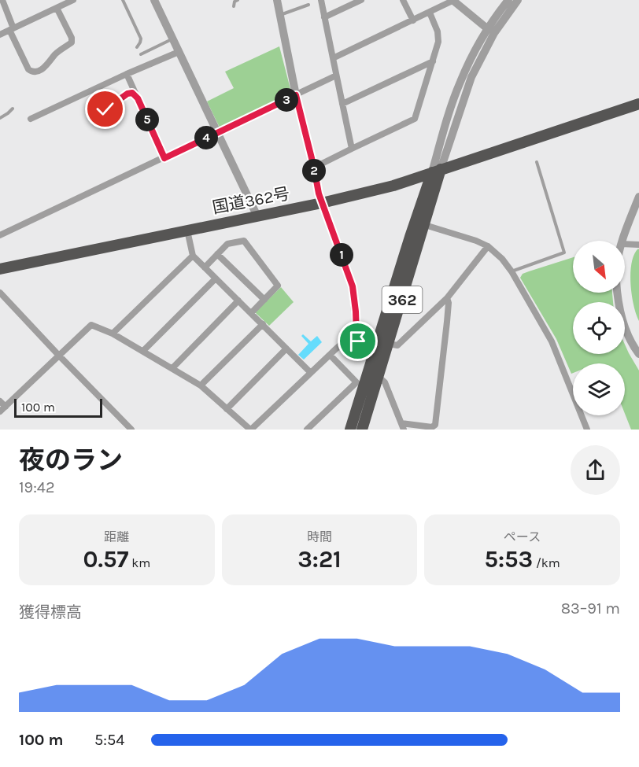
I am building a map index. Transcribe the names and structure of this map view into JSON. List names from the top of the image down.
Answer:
{
  "streets": {
    "highway": ["国道362号", "362"]
  },
  "crossings": [
    ["国道362号", "362"]
  ],
  "scale_bar": "100 m",
  "north": "bottom right",
  "page": {
    "pins": [
      "3",
      "5",
      "4",
      "2",
      "1"
    ],
    "scale": "100 m",
    "heading": ["夜のラン", "19:42"],
    "stats": [
      ["距離", "0.57 km"],
      ["時間", "3:21"],
      ["ペース", "5:53 /km"]
    ],
    "chart": ["獲得標高", "83–91 m"],
    "list": [
      {
        "name": "100 m",
        "note": "5:54"
      }
    ]
  }
}
